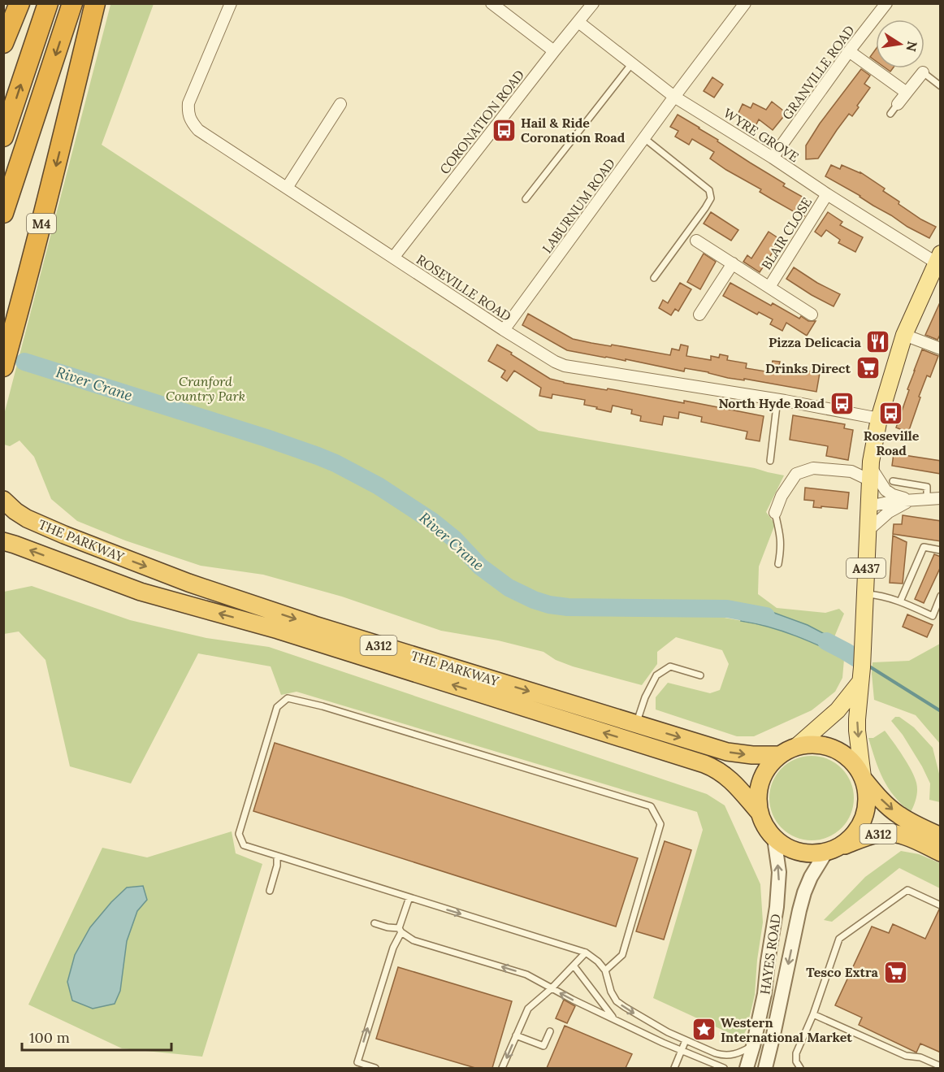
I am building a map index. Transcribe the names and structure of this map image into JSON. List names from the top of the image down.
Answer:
{
  "streets": {
    "highway": ["M4", "THE PARKWAY", "A312"],
    "main road": ["A437"],
    "street": [
      "GRANVILLE ROAD",
      "CORONATION ROAD",
      "WYRE GROVE",
      "LABURNUM ROAD",
      "BLAIR CLOSE",
      "ROSEVILLE ROAD",
      "HAYES ROAD"
    ]
  },
  "crossings": [
    ["GRANVILLE ROAD", "WYRE GROVE"],
    ["CORONATION ROAD", "WYRE GROVE"],
    ["CORONATION ROAD", "ROSEVILLE ROAD"],
    ["WYRE GROVE", "LABURNUM ROAD"],
    ["WYRE GROVE", "BLAIR CLOSE"],
    ["WYRE GROVE", "A437"],
    ["LABURNUM ROAD", "ROSEVILLE ROAD"],
    ["ROSEVILLE ROAD", "A437"],
    ["THE PARKWAY", "A437"],
    ["THE PARKWAY", "A312"],
    ["THE PARKWAY", "HAYES ROAD"],
    ["A437", "A312"],
    ["A437", "HAYES ROAD"],
    ["A312", "HAYES ROAD"]
  ],
  "water": ["River Crane"],
  "parks": ["Cranford Country Park"],
  "places": {
    "bus stop": ["Hail & Ride Coronation Road", "North Hyde Road", "Roseville Road"],
    "restaurant": ["Pizza Delicacia"],
    "supermarket": ["Drinks Direct", "Tesco Extra"],
    "place": ["Western International Market"]
  },
  "scale_bar": "100 m",
  "north": "right"
}
